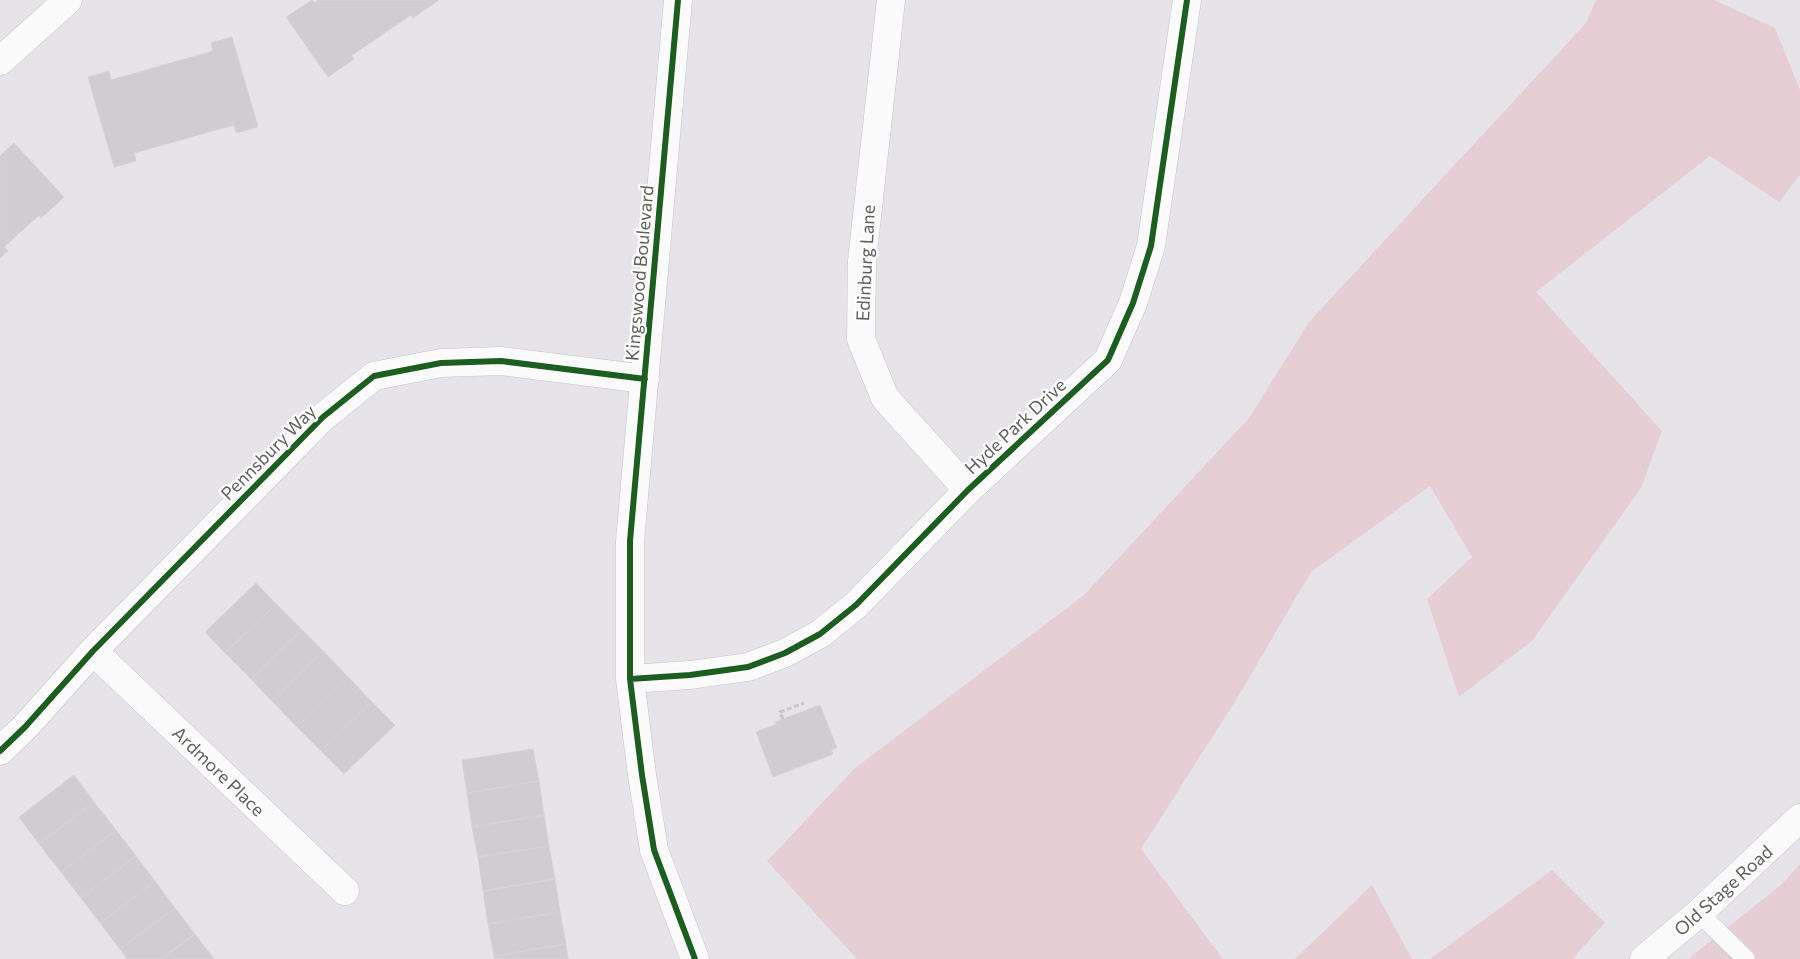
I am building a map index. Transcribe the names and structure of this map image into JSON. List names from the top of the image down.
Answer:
{
  "streets": {
    "street": [
      "Edinburg Lane",
      "Kingswood Boulevard",
      "Hyde Park Drive",
      "Pennsbury Way",
      "Ardmore Place",
      "Old Stage Road"
    ]
  },
  "crossings": [
    ["Edinburg Lane", "Hyde Park Drive"],
    ["Kingswood Boulevard", "Hyde Park Drive"],
    ["Kingswood Boulevard", "Pennsbury Way"],
    ["Pennsbury Way", "Ardmore Place"]
  ]
}
